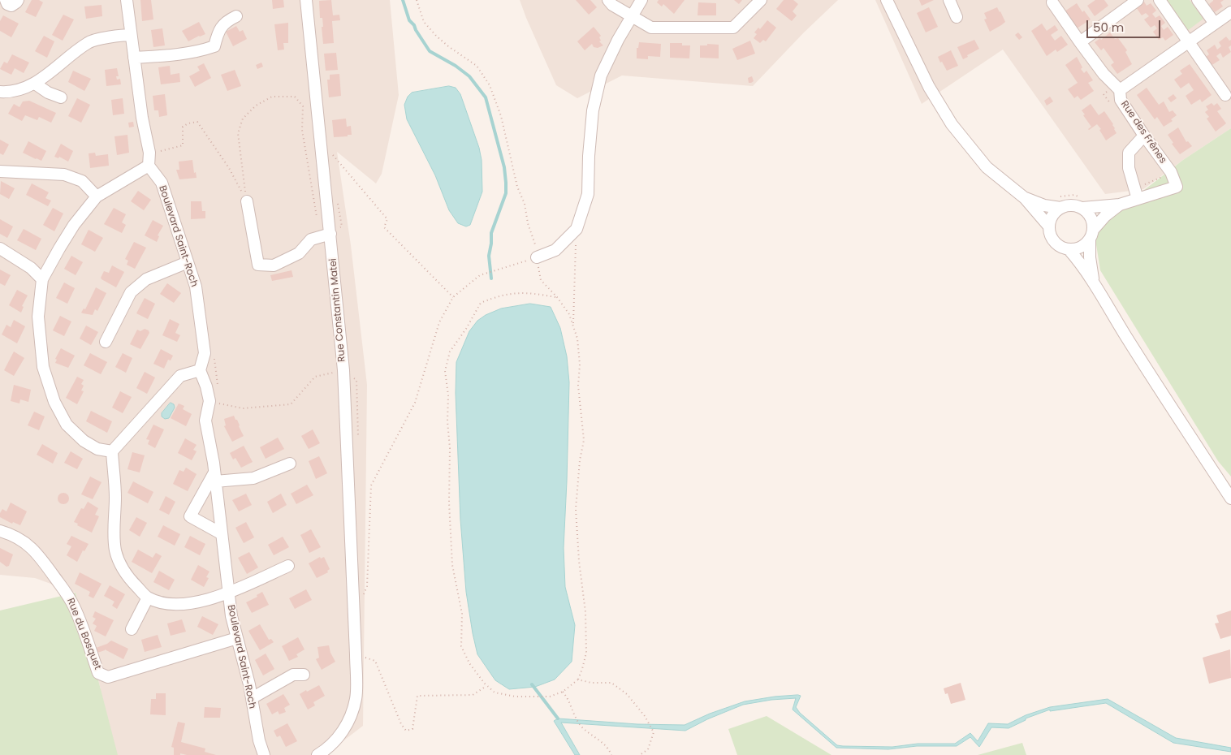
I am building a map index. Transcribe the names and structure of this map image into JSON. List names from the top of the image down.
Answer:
{
  "streets": {
    "street": [
      "Rue des Frênes",
      "Boulevard Saint-Roch",
      "Rue Constantin Matei",
      "Rue du Bosquet"
    ]
  },
  "crossings": [
    ["Boulevard Saint-Roch", "Rue du Bosquet"]
  ],
  "scale_bar": "50 m"
}
